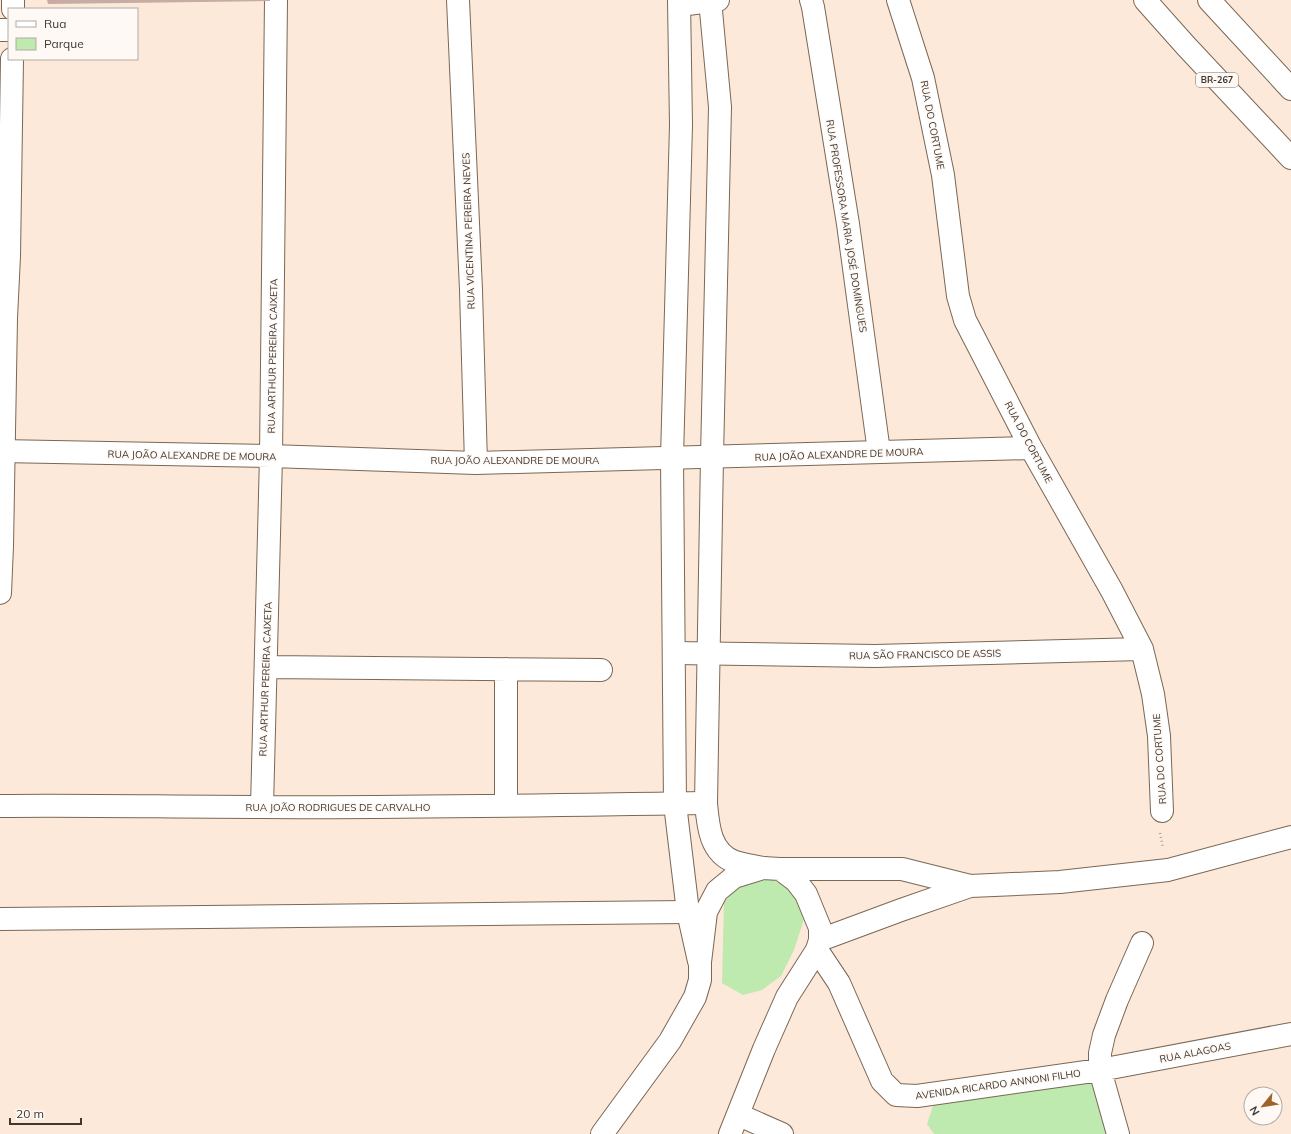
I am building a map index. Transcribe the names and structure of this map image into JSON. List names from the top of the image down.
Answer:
{
  "streets": {
    "street": [
      "BR-267",
      "RUA DO CORTUME",
      "RUA PROFESSORA MARIA JOSÉ DOMINGUES",
      "RUA VICENTINA PEREIRA NEVES",
      "RUA ARTHUR PEREIRA CAIXETA",
      "RUA JOÃO ALEXANDRE DE MOURA",
      "RUA SÃO FRANCISCO DE ASSIS",
      "RUA JOÃO RODRIGUES DE CARVALHO",
      "RUA ALAGOAS",
      "AVENIDA RICARDO ANNONI FILHO"
    ]
  },
  "crossings": [
    ["RUA DO CORTUME", "RUA JOÃO ALEXANDRE DE MOURA"],
    ["RUA DO CORTUME", "RUA SÃO FRANCISCO DE ASSIS"],
    ["RUA PROFESSORA MARIA JOSÉ DOMINGUES", "RUA JOÃO ALEXANDRE DE MOURA"],
    ["RUA VICENTINA PEREIRA NEVES", "RUA JOÃO ALEXANDRE DE MOURA"],
    ["RUA ARTHUR PEREIRA CAIXETA", "RUA JOÃO ALEXANDRE DE MOURA"],
    ["RUA ARTHUR PEREIRA CAIXETA", "RUA JOÃO RODRIGUES DE CARVALHO"],
    ["RUA ALAGOAS", "AVENIDA RICARDO ANNONI FILHO"]
  ],
  "legend": ["Rua", "Parque"],
  "scale_bar": "20 m",
  "north": "bottom left"
}
